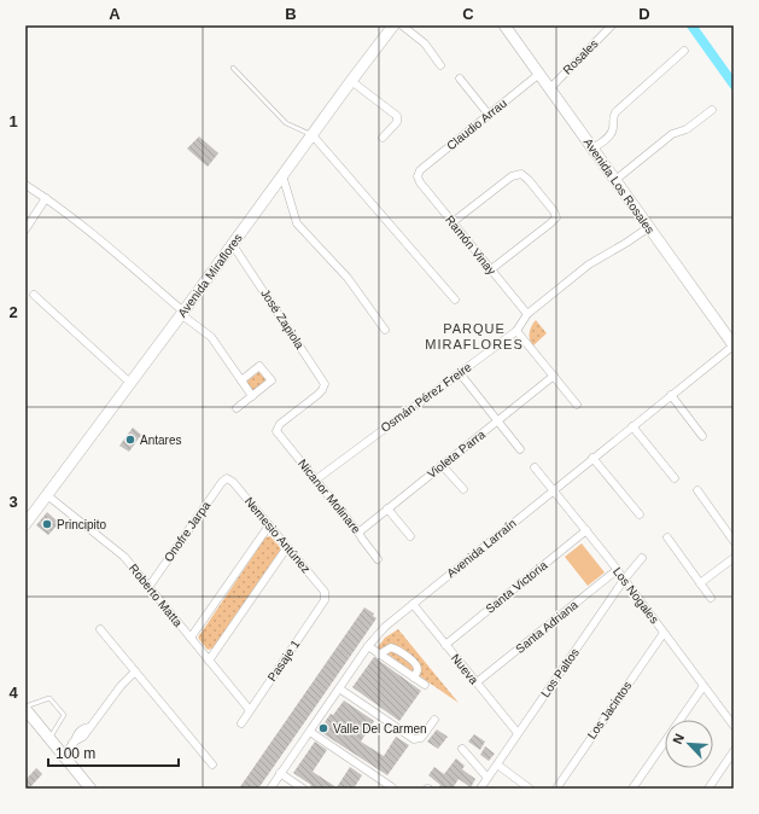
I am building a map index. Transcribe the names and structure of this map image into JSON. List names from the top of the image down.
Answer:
{
  "streets": {
    "main road": ["Avenida Los Rosales", "Avenida Miraflores"],
    "street": [
      "Rosales",
      "Claudio Arrau",
      "Ramón Vinay",
      "José Zapiola",
      "Osmán Pérez Freire",
      "Violeta Parra",
      "Nicanor Molinare",
      "Onofre Jarpa",
      "Nemesio Antúnez",
      "Avenida Larraín",
      "Santa Victoria",
      "Roberto Matta",
      "Los Nogales",
      "Santa Adriana",
      "Pasaje 1",
      "Nueva",
      "Los Paltos",
      "Los Jacintos"
    ]
  },
  "crossings": [
    ["Rosales", "Avenida Los Rosales"],
    ["Claudio Arrau", "Avenida Los Rosales"],
    ["Claudio Arrau", "Ramón Vinay"],
    ["Avenida Los Rosales", "Osmán Pérez Freire"],
    ["Avenida Los Rosales", "Avenida Larraín"],
    ["Ramón Vinay", "Osmán Pérez Freire"],
    ["Avenida Miraflores", "José Zapiola"],
    ["Avenida Miraflores", "Roberto Matta"],
    ["José Zapiola", "Nicanor Molinare"],
    ["Osmán Pérez Freire", "Nicanor Molinare"],
    ["Violeta Parra", "Nicanor Molinare"],
    ["Onofre Jarpa", "Nemesio Antúnez"],
    ["Onofre Jarpa", "Roberto Matta"],
    ["Nemesio Antúnez", "Pasaje 1"],
    ["Avenida Larraín", "Los Nogales"],
    ["Avenida Larraín", "Nueva"],
    ["Santa Victoria", "Los Nogales"],
    ["Santa Victoria", "Nueva"],
    ["Roberto Matta", "Pasaje 1"],
    ["Los Nogales", "Santa Adriana"],
    ["Los Nogales", "Los Paltos"],
    ["Los Nogales", "Los Jacintos"],
    ["Santa Adriana", "Nueva"],
    ["Nueva", "Los Paltos"]
  ],
  "districts": ["PARQUE MIRAFLORES"],
  "places": ["Antares", "Principito", "Valle Del Carmen"],
  "scale_bar": "100 m",
  "north": "top left",
  "grid": {
    "columns": [
      "A",
      "B",
      "C",
      "D"
    ],
    "rows": [
      "1",
      "2",
      "3",
      "4"
    ]
  }
}
